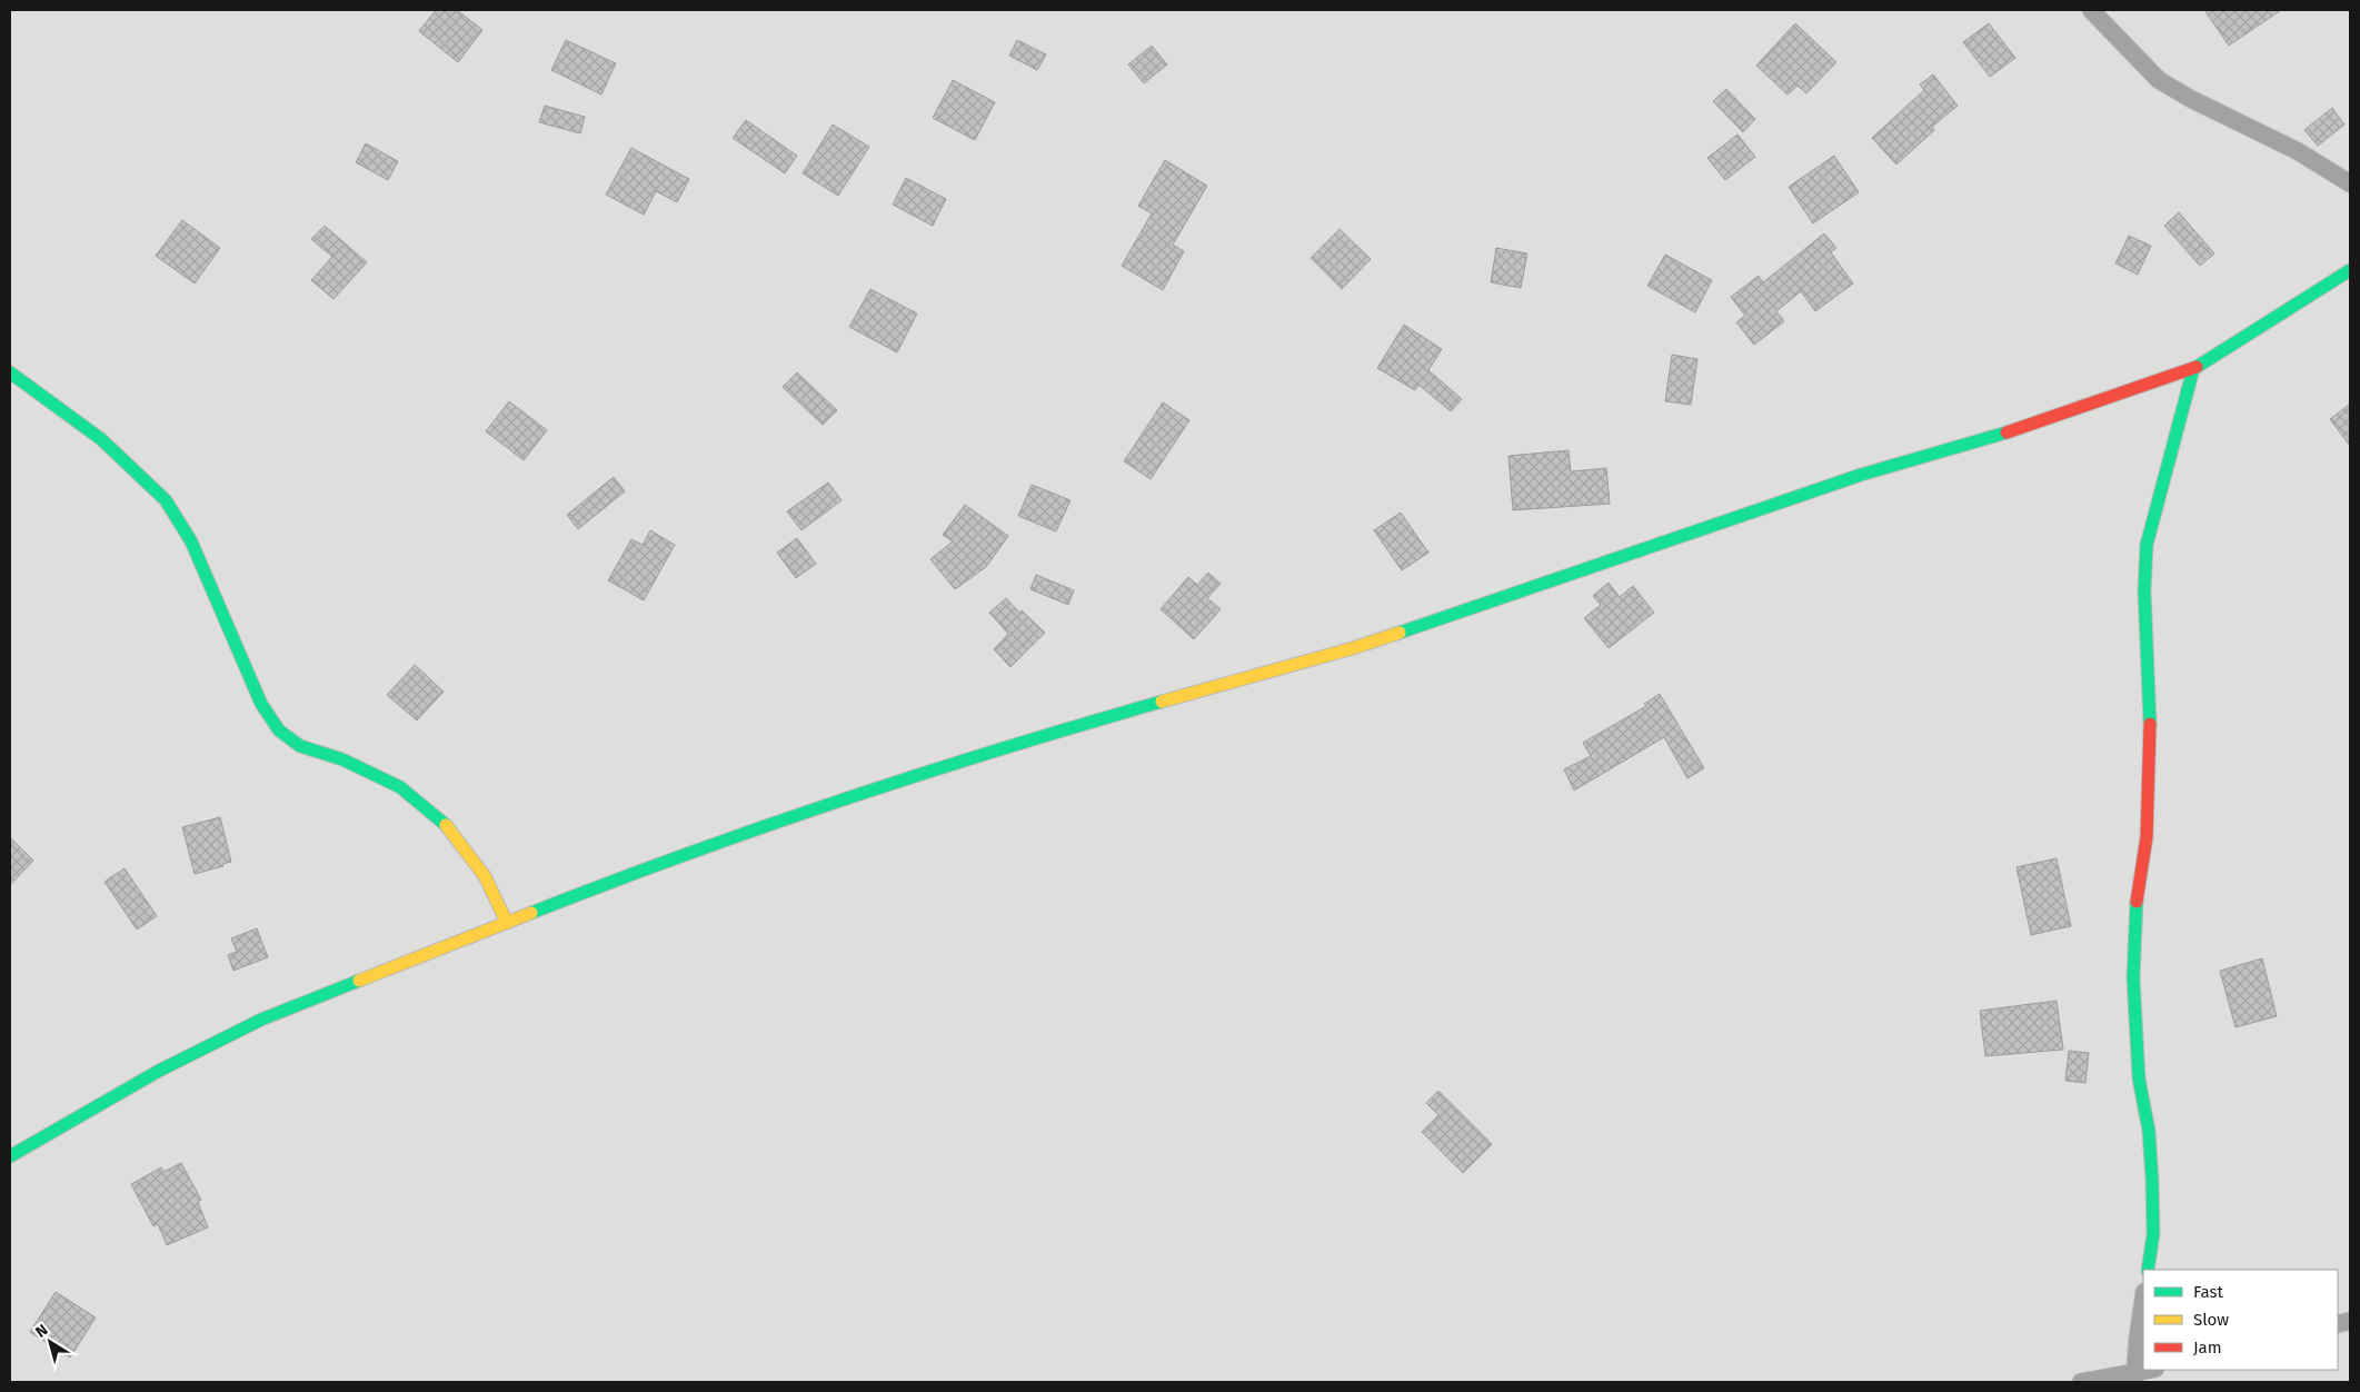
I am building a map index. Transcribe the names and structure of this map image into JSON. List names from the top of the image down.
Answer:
{
  "legend": ["Fast", "Slow", "Jam"],
  "north": "top left"
}
